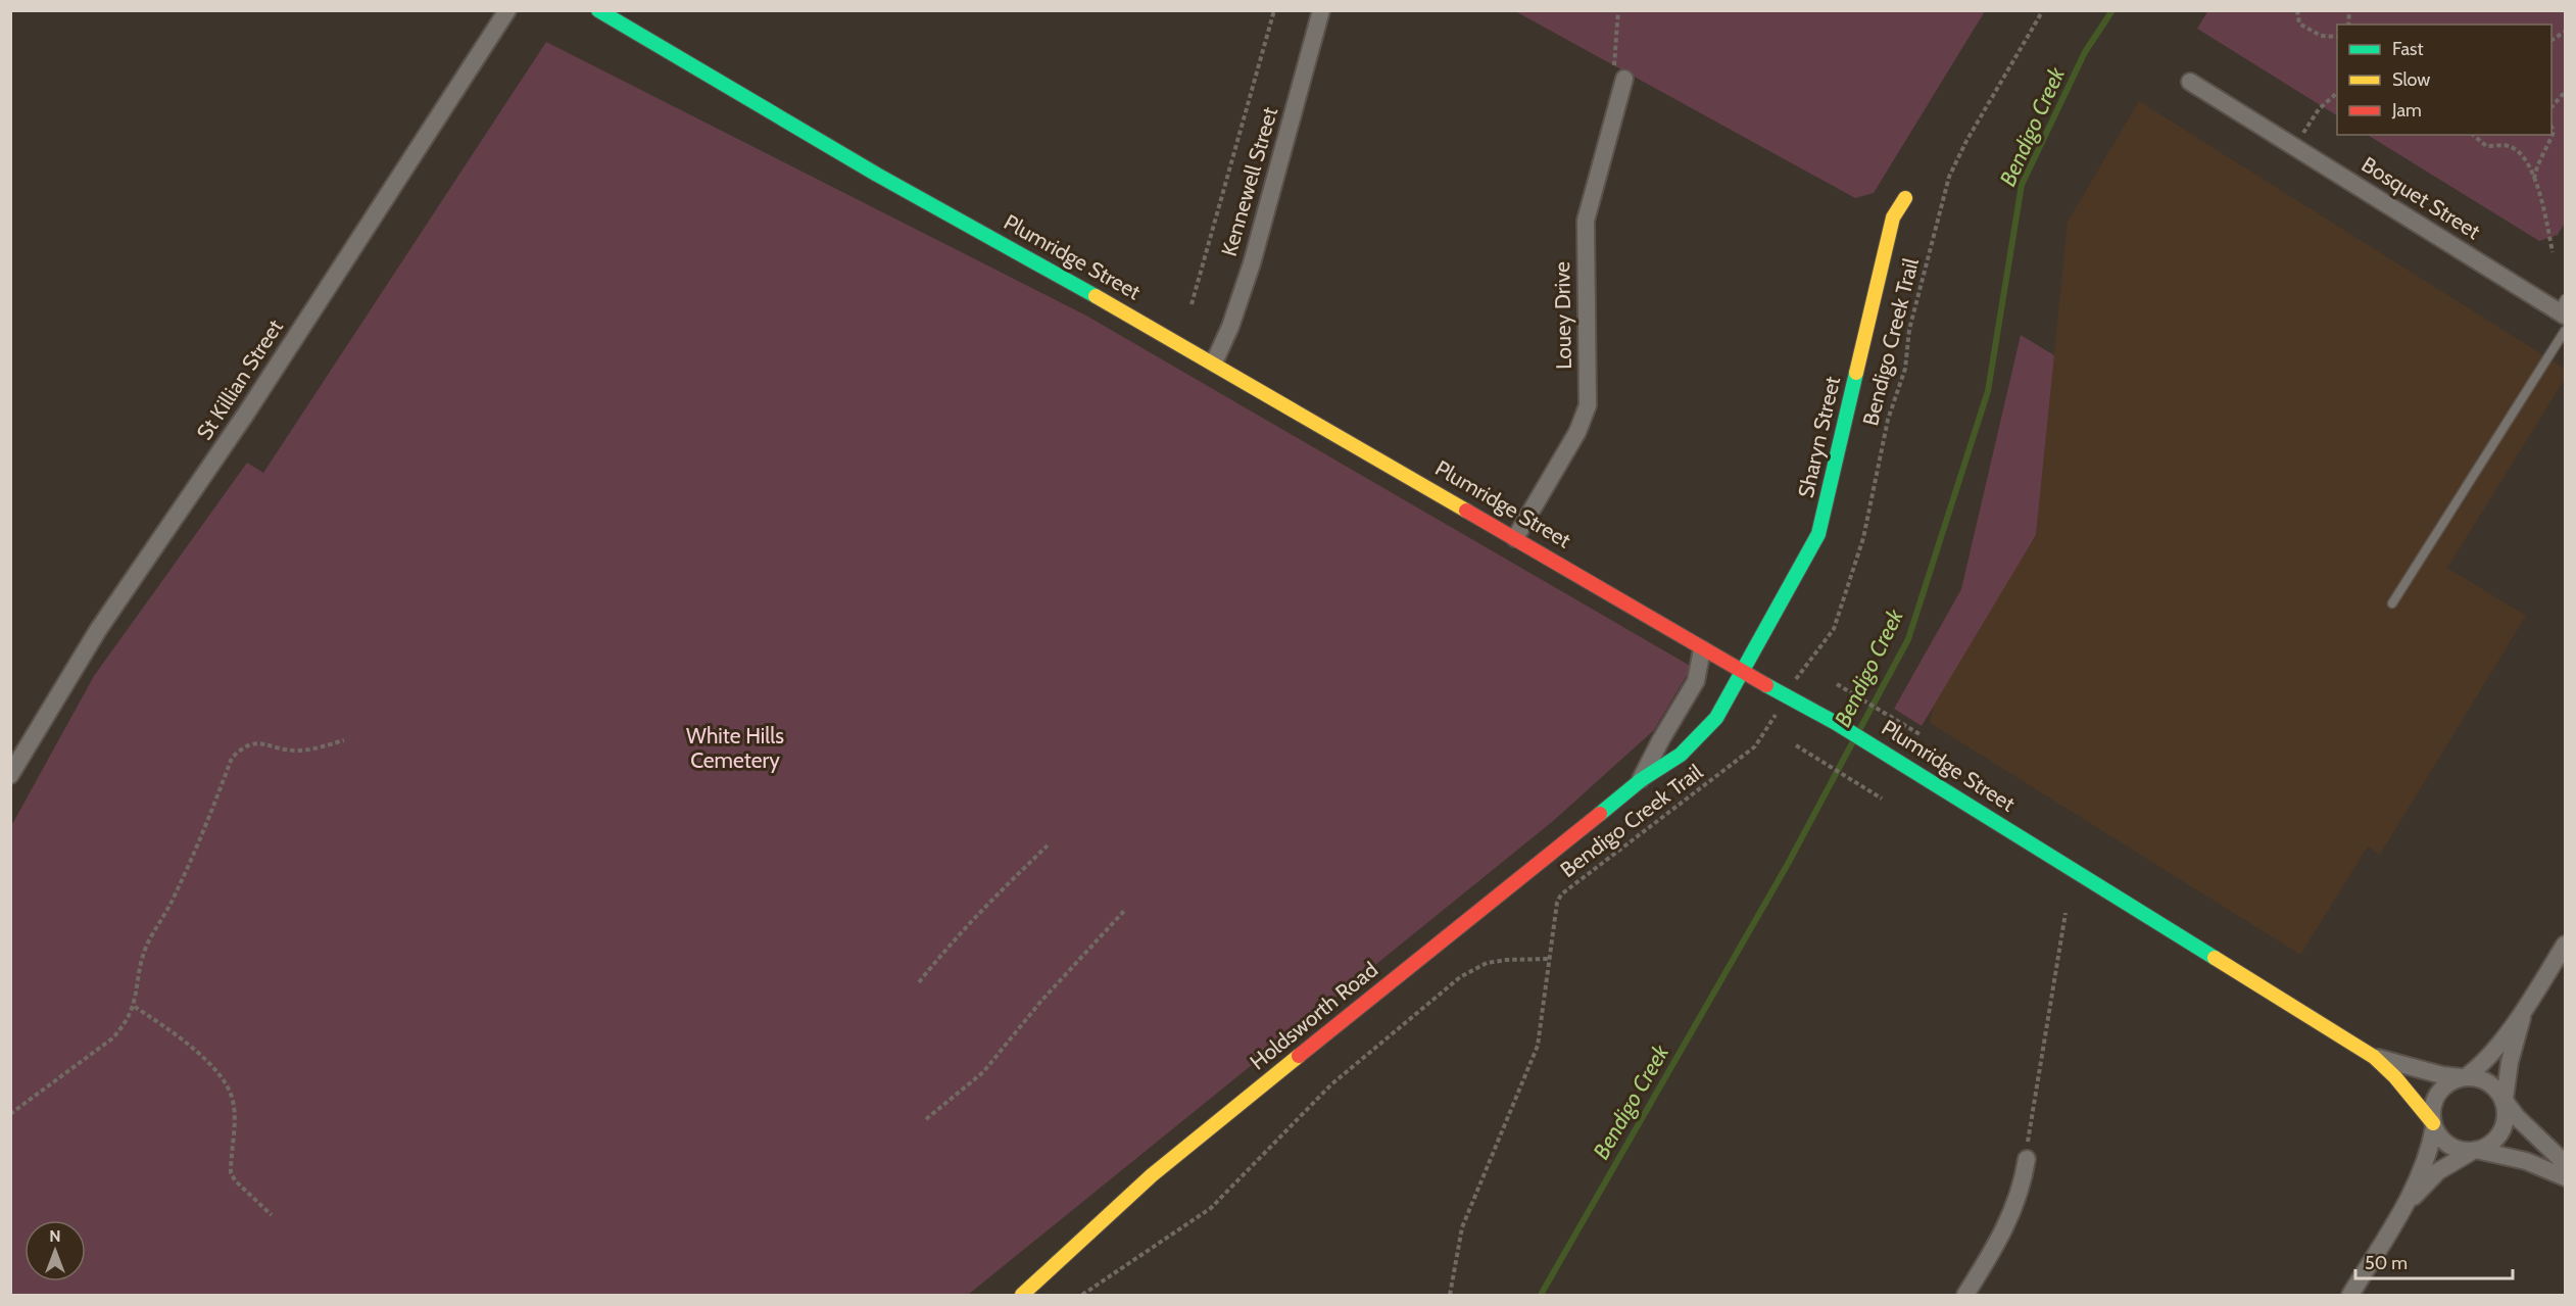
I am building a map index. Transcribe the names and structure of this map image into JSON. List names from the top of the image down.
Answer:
{
  "streets": {
    "street": [
      "Kennewell Street",
      "Bosquet Street",
      "Plumridge Street",
      "Louey Drive",
      "St Killian Street",
      "Sharyn Street",
      "Holdsworth Road"
    ],
    "path": ["Bendigo Creek Trail"]
  },
  "crossings": [
    ["Kennewell Street", "Plumridge Street"],
    ["Plumridge Street", "Louey Drive"],
    ["Plumridge Street", "Sharyn Street"],
    ["Plumridge Street", "Holdsworth Road"],
    ["Sharyn Street", "Holdsworth Road"]
  ],
  "water": ["Bendigo Creek"],
  "parks": ["White Hills Cemetery"],
  "legend": ["Fast", "Slow", "Jam"],
  "scale_bar": "50 m",
  "north": "top"
}
